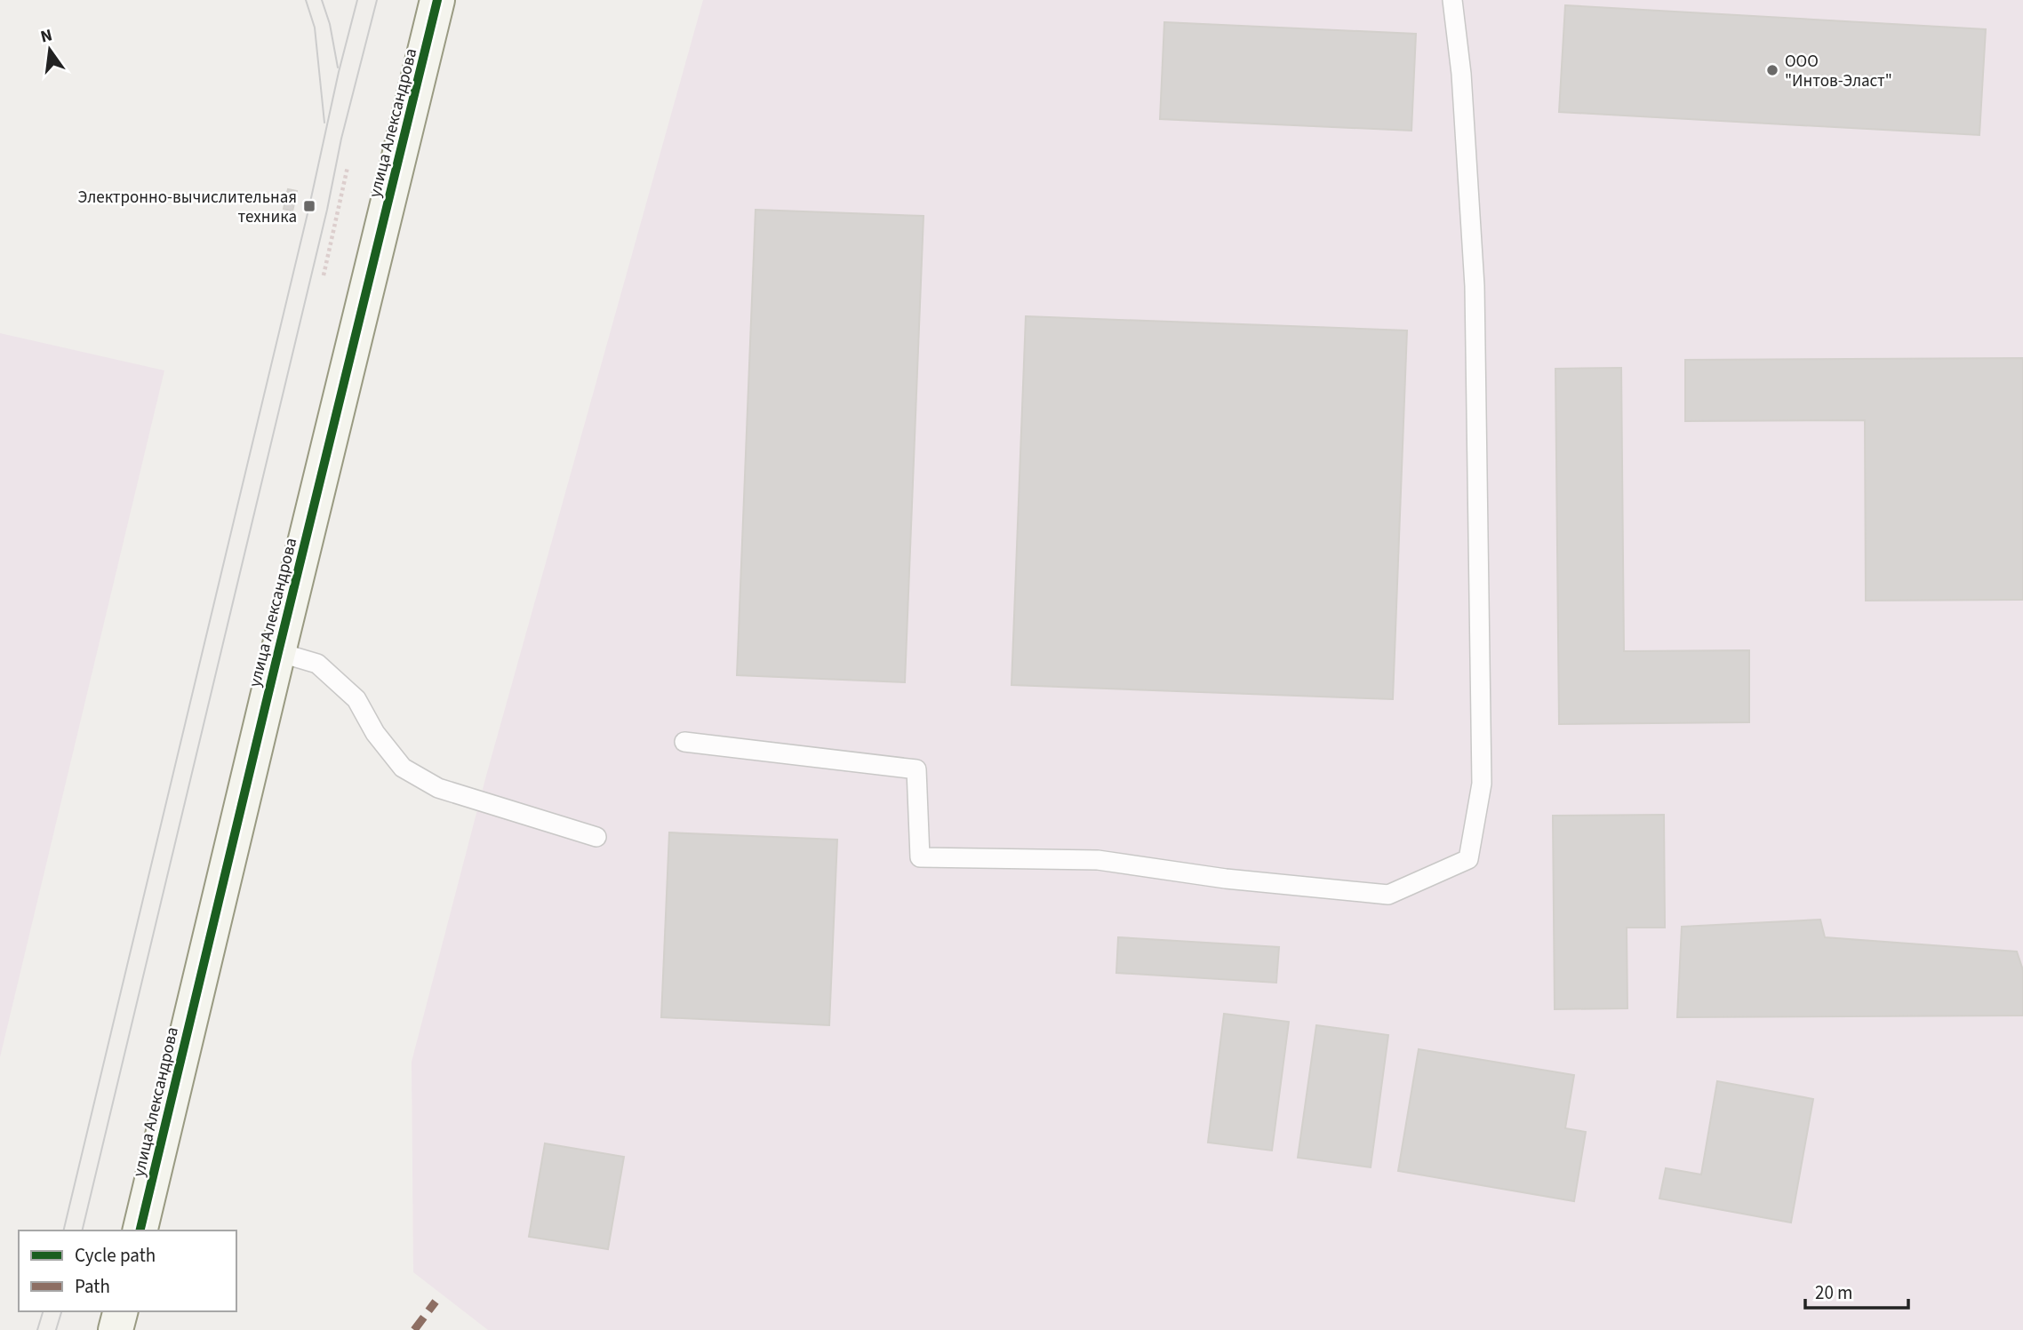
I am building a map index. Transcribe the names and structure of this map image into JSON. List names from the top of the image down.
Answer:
{
  "streets": {
    "street": ["улица Александрова"]
  },
  "places": {
    "other": ["ООО \"Интов-Эласт\""],
    "transit": ["Электронно-вычислительная техника"]
  },
  "legend": ["Cycle path", "Path"],
  "scale_bar": "20 m",
  "north": "top"
}
